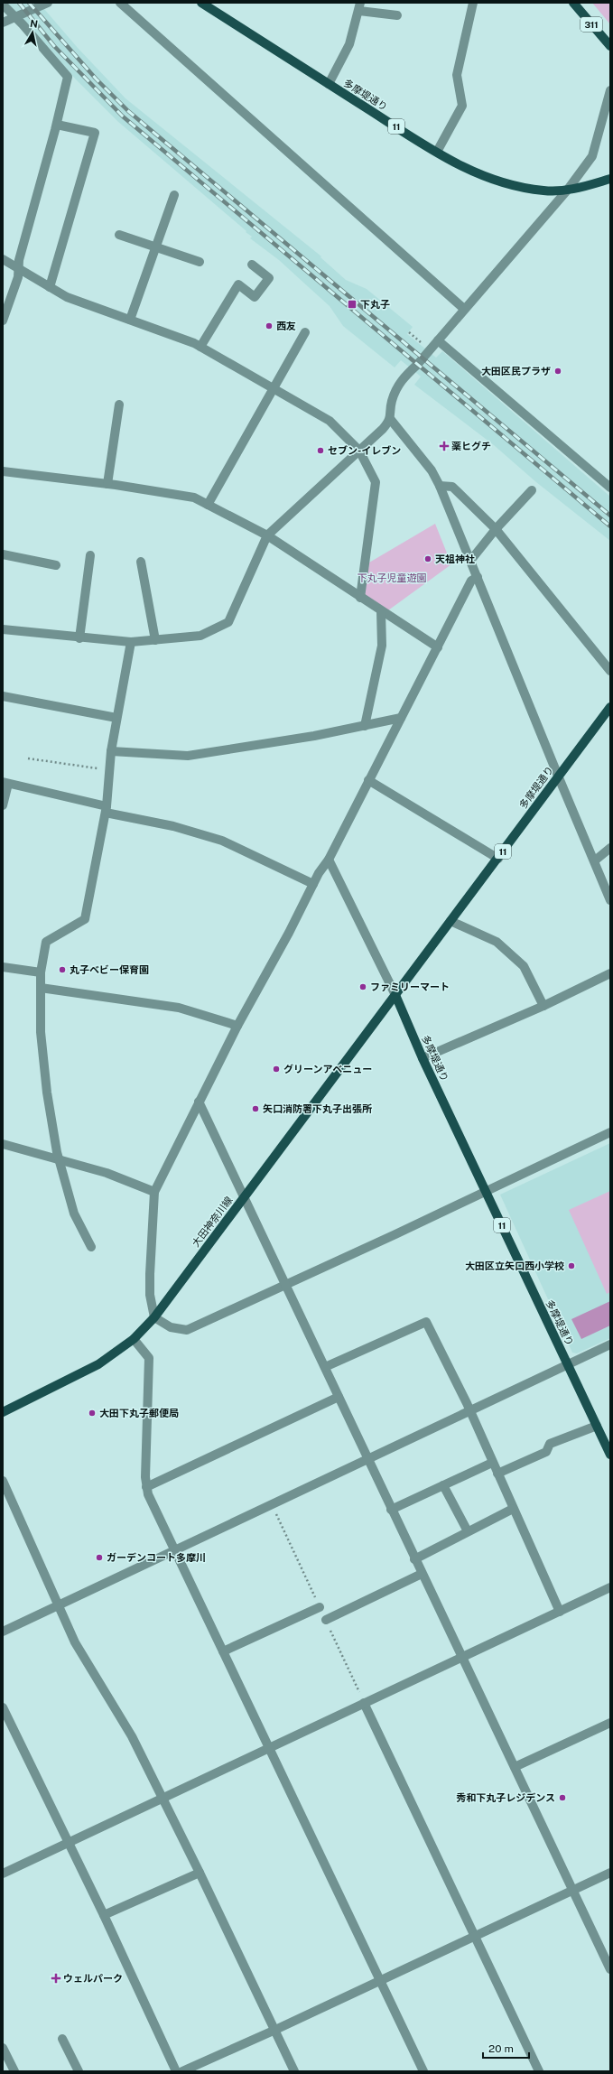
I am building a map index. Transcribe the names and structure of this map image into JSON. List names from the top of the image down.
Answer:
{
  "streets": {
    "main road": [
      "311",
      "多摩堤通り",
      "11",
      "大田神奈川線"
    ]
  },
  "crossings": [
    ["多摩堤通り", "大田神奈川線"]
  ],
  "parks": ["下丸子児童遊園"],
  "places": {
    "transit": ["下丸子"],
    "other": [
      "西友",
      "大田区民プラザ",
      "セブン-イレブン",
      "天祖神社",
      "丸子ベビー保育園",
      "ファミリーマート",
      "グリーンアベニュー",
      "矢口消防署下丸子出張所",
      "大田区立矢口西小学校",
      "大田下丸子郵便局",
      "ガーデンコート多摩川",
      "秀和下丸子レジデンス"
    ],
    "health": ["薬ヒグチ", "ウェルパーク"]
  },
  "scale_bar": "20 m",
  "north": "top"
}
